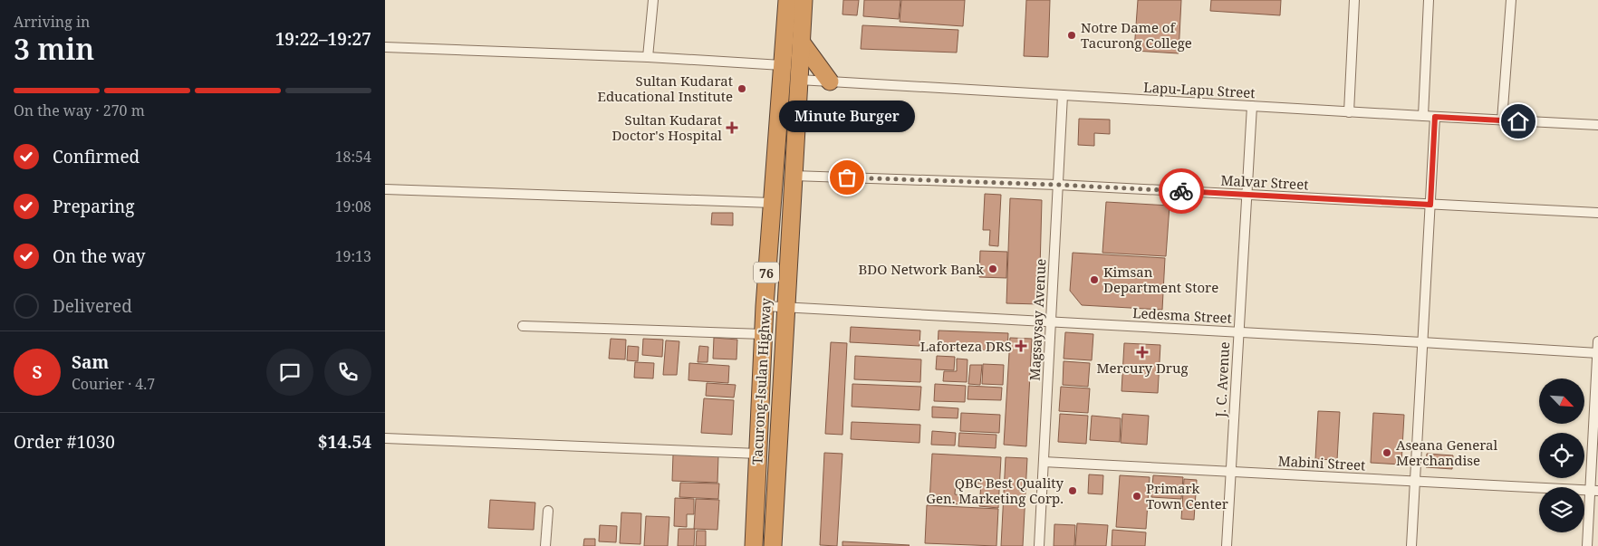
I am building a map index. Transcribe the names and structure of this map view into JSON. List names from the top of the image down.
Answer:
{
  "streets": {
    "highway": ["76", "Tacurong-Isulan Highway"],
    "street": [
      "Lapu-Lapu Street",
      "Malvar Street",
      "Ledesma Street",
      "Magsaysay Avenue",
      "J. C. Avenue",
      "Mabini Street"
    ]
  },
  "crossings": [
    ["Lapu-Lapu Street", "Magsaysay Avenue"],
    ["Lapu-Lapu Street", "J. C. Avenue"],
    ["Lapu-Lapu Street", "Tacurong-Isulan Highway"],
    ["Malvar Street", "Magsaysay Avenue"],
    ["Malvar Street", "J. C. Avenue"],
    ["Malvar Street", "Tacurong-Isulan Highway"],
    ["Ledesma Street", "Magsaysay Avenue"],
    ["Ledesma Street", "J. C. Avenue"],
    ["Ledesma Street", "Tacurong-Isulan Highway"],
    ["Magsaysay Avenue", "Mabini Street"],
    ["J. C. Avenue", "Mabini Street"]
  ],
  "places": {
    "other": [
      "Notre Dame of Tacurong College",
      "Sultan Kudarat Educational Institute",
      "Minute Burger",
      "BDO Network Bank",
      "Kimsan Department Store",
      "Aseana General Merchandise",
      "QBC Best Quality Gen. Marketing Corp.",
      "Primark Town Center"
    ],
    "health": ["Sultan Kudarat Doctor's Hospital", "Laforteza DRS", "Mercury Drug"]
  },
  "north": "bottom right",
  "page": {
    "heading": ["3 min", "Arriving in", "19:22–19:27"],
    "panel": [
      "Sam",
      "Courier · 4.7",
      "Order #1030",
      "$14.54"
    ],
    "bar": "On the way · 270 m",
    "bubble": "Minute Burger",
    "list": [
      ["Confirmed", "18:54"],
      ["Preparing", "19:08"],
      ["On the way", "19:13"],
      "Delivered"
    ],
    "round": "S"
  }
}
